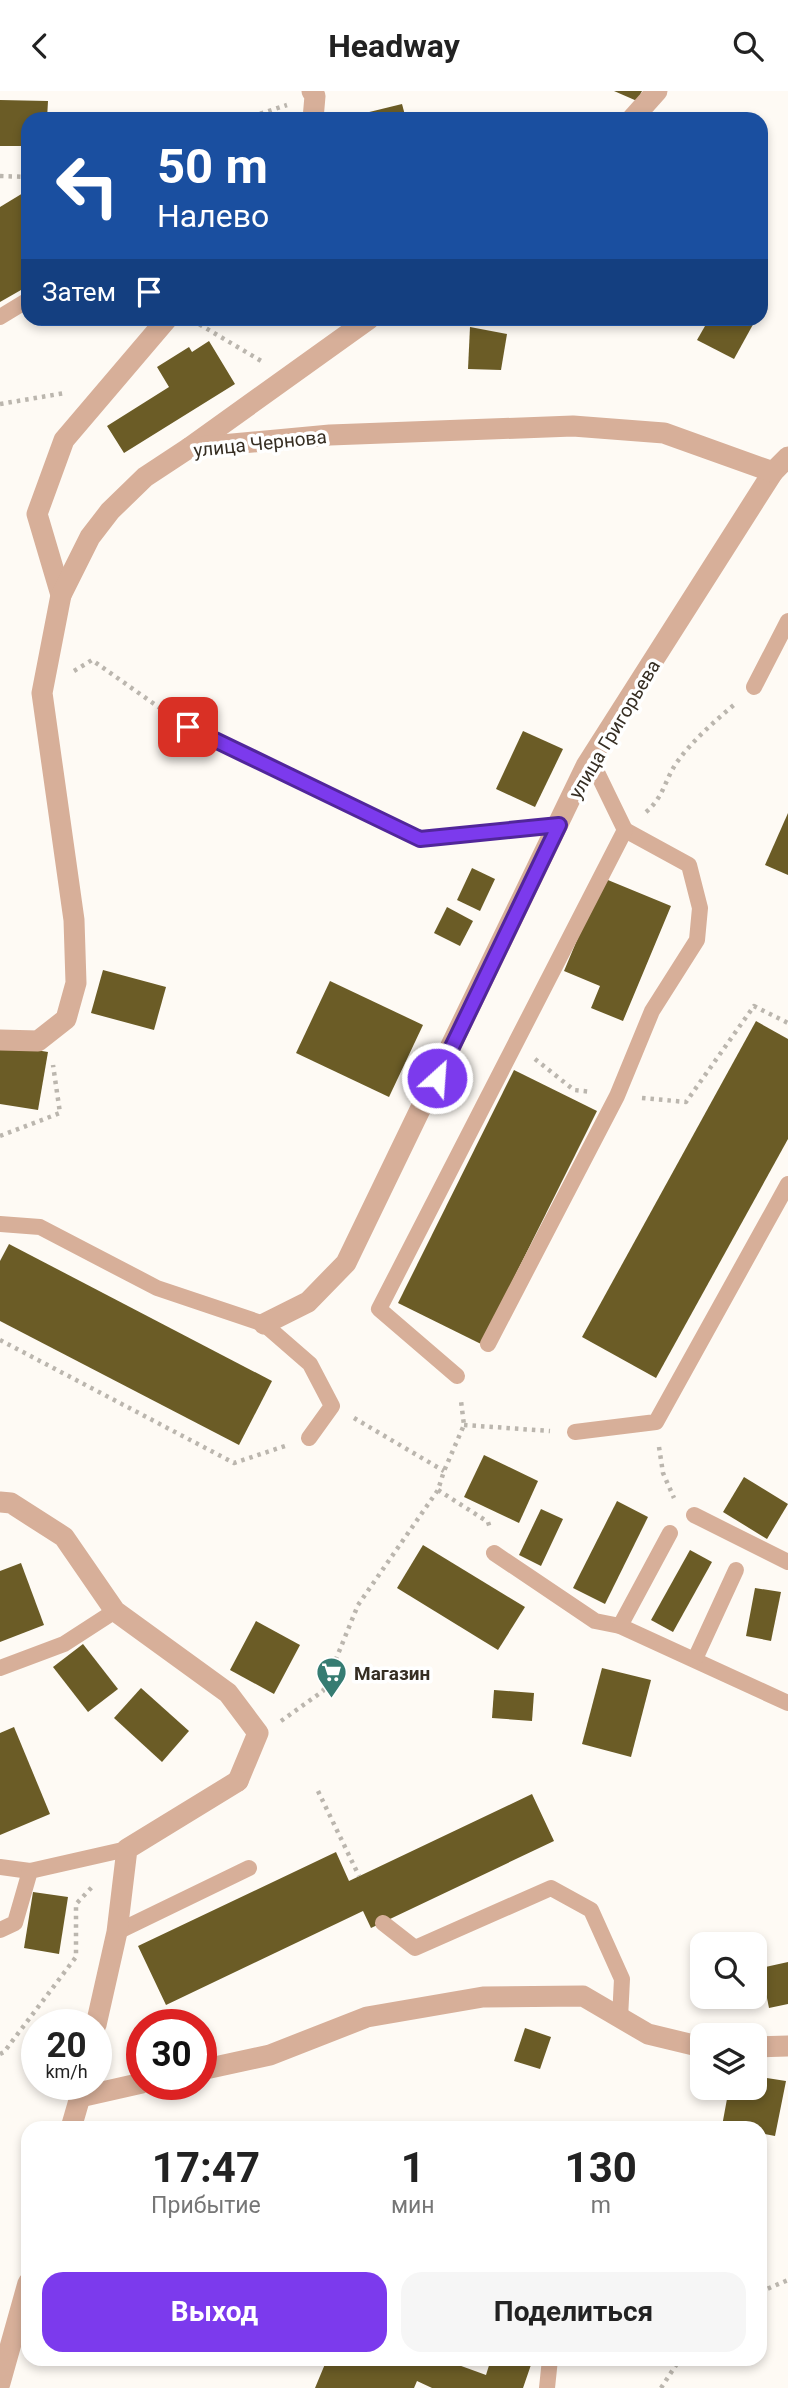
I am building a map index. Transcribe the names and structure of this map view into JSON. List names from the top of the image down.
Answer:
{
  "streets": {
    "street": ["улица Чернова", "улица Григорьева"]
  },
  "crossings": [
    ["улица Чернова", "улица Григорьева"]
  ],
  "places": {
    "supermarket": ["Магазин"]
  },
  "page": {
    "header": "Headway",
    "turn": ["50 m", "Налево"],
    "then": "Затем",
    "speed": "20 km/h",
    "limit": "30",
    "eta": [
      "17:47",
      "Прибытие",
      "1",
      "мин",
      "130",
      "m"
    ],
    "buttons": ["Выход", "Поделиться"]
  }
}
